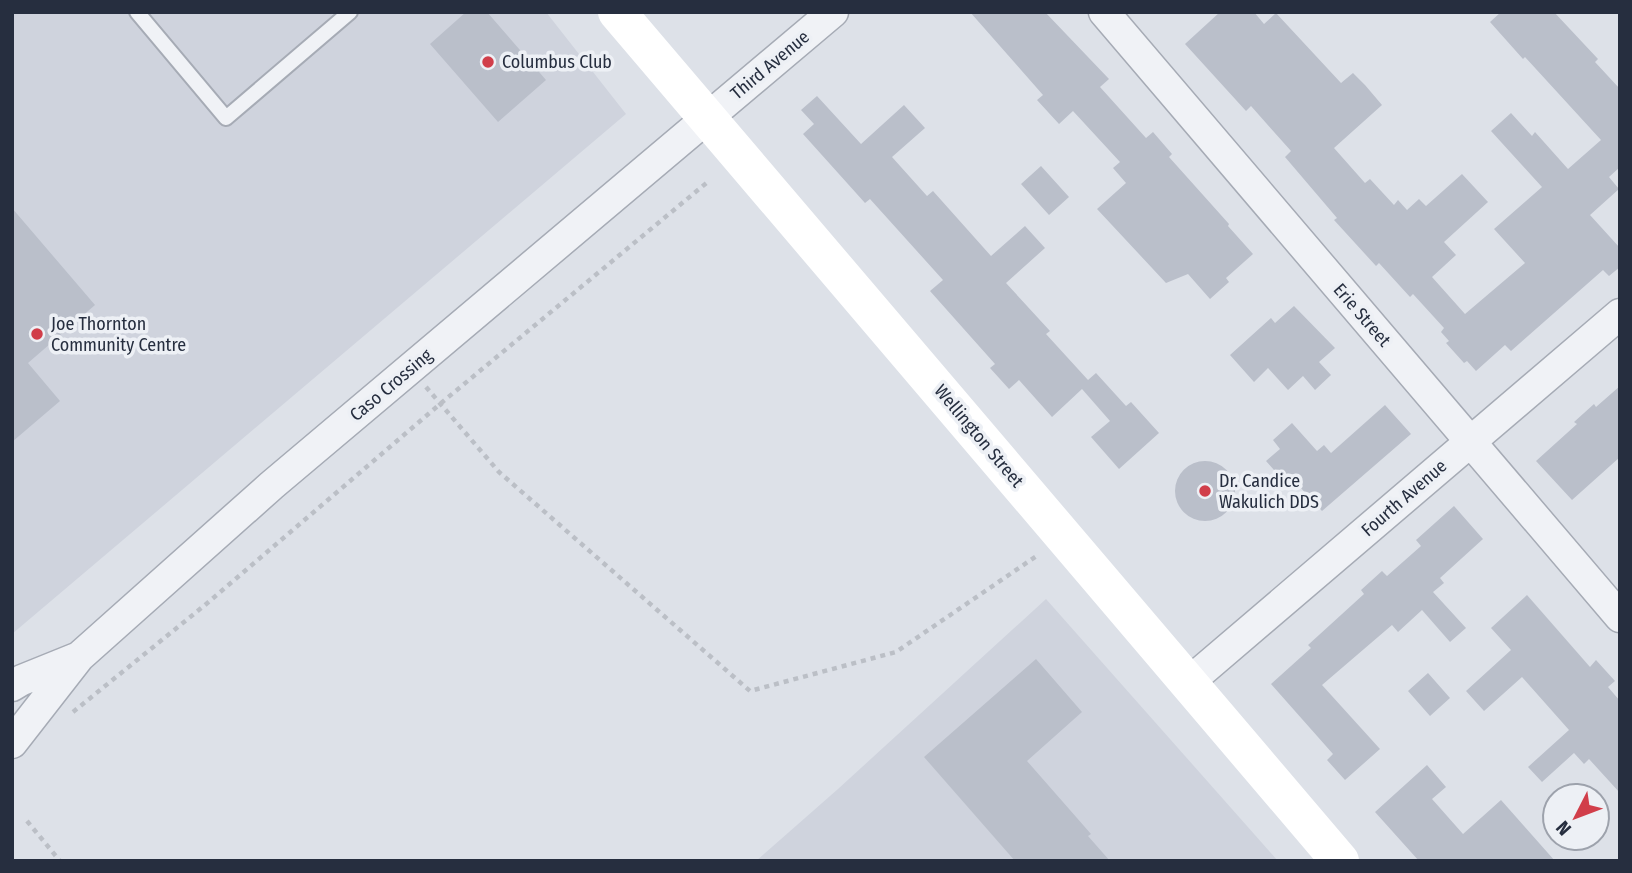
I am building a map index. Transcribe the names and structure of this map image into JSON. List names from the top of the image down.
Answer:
{
  "streets": {
    "street": [
      "Third Avenue",
      "Erie Street",
      "Caso Crossing",
      "Wellington Street",
      "Fourth Avenue"
    ]
  },
  "crossings": [
    ["Third Avenue", "Caso Crossing"],
    ["Third Avenue", "Wellington Street"],
    ["Erie Street", "Fourth Avenue"],
    ["Caso Crossing", "Wellington Street"],
    ["Wellington Street", "Fourth Avenue"]
  ],
  "places": ["Columbus Club", "Joe Thornton Community Centre", "Dr. Candice Wakulich DDS"],
  "north": "bottom left"
}
